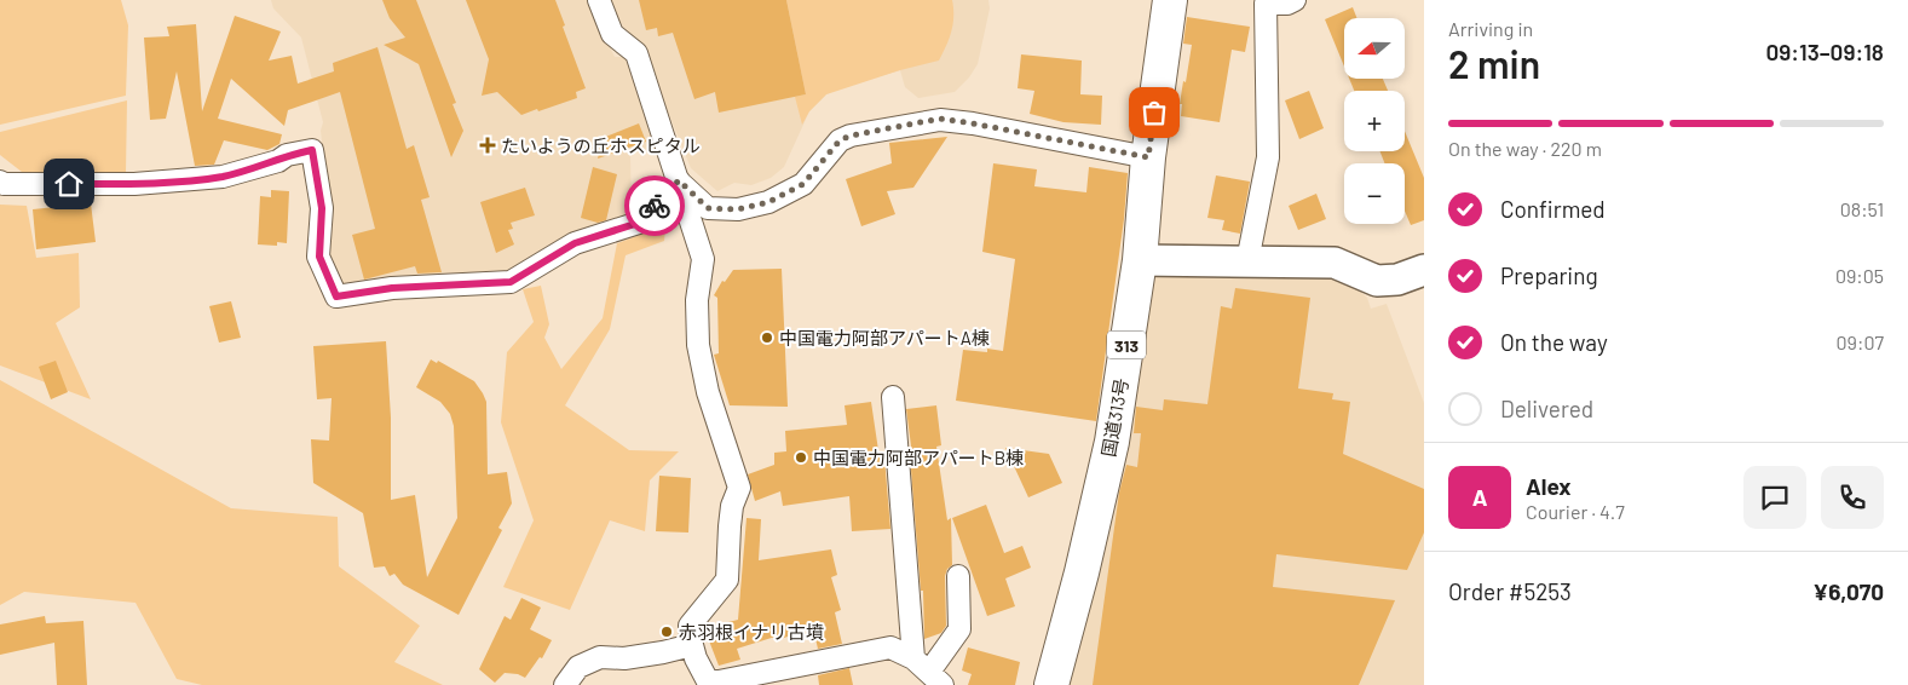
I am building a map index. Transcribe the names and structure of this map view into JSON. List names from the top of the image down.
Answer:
{
  "streets": {
    "highway": ["313", "国道313号"]
  },
  "places": {
    "health": ["たいようの丘ホスピタル"],
    "other": ["中国電力阿部アパートA棟", "中国電力阿部アパートB棟", "赤羽根イナリ古墳"]
  },
  "north": "left",
  "page": {
    "heading": ["2 min", "Arriving in", "09:13–09:18"],
    "panel": [
      "Alex",
      "Courier · 4.7",
      "Order #5253",
      "¥6,070"
    ],
    "map_buttons": ["+", "−"],
    "bar": "On the way · 220 m",
    "list": [
      ["Confirmed", "08:51"],
      ["Preparing", "09:05"],
      ["On the way", "09:07"],
      "Delivered"
    ],
    "round": "A"
  }
}
